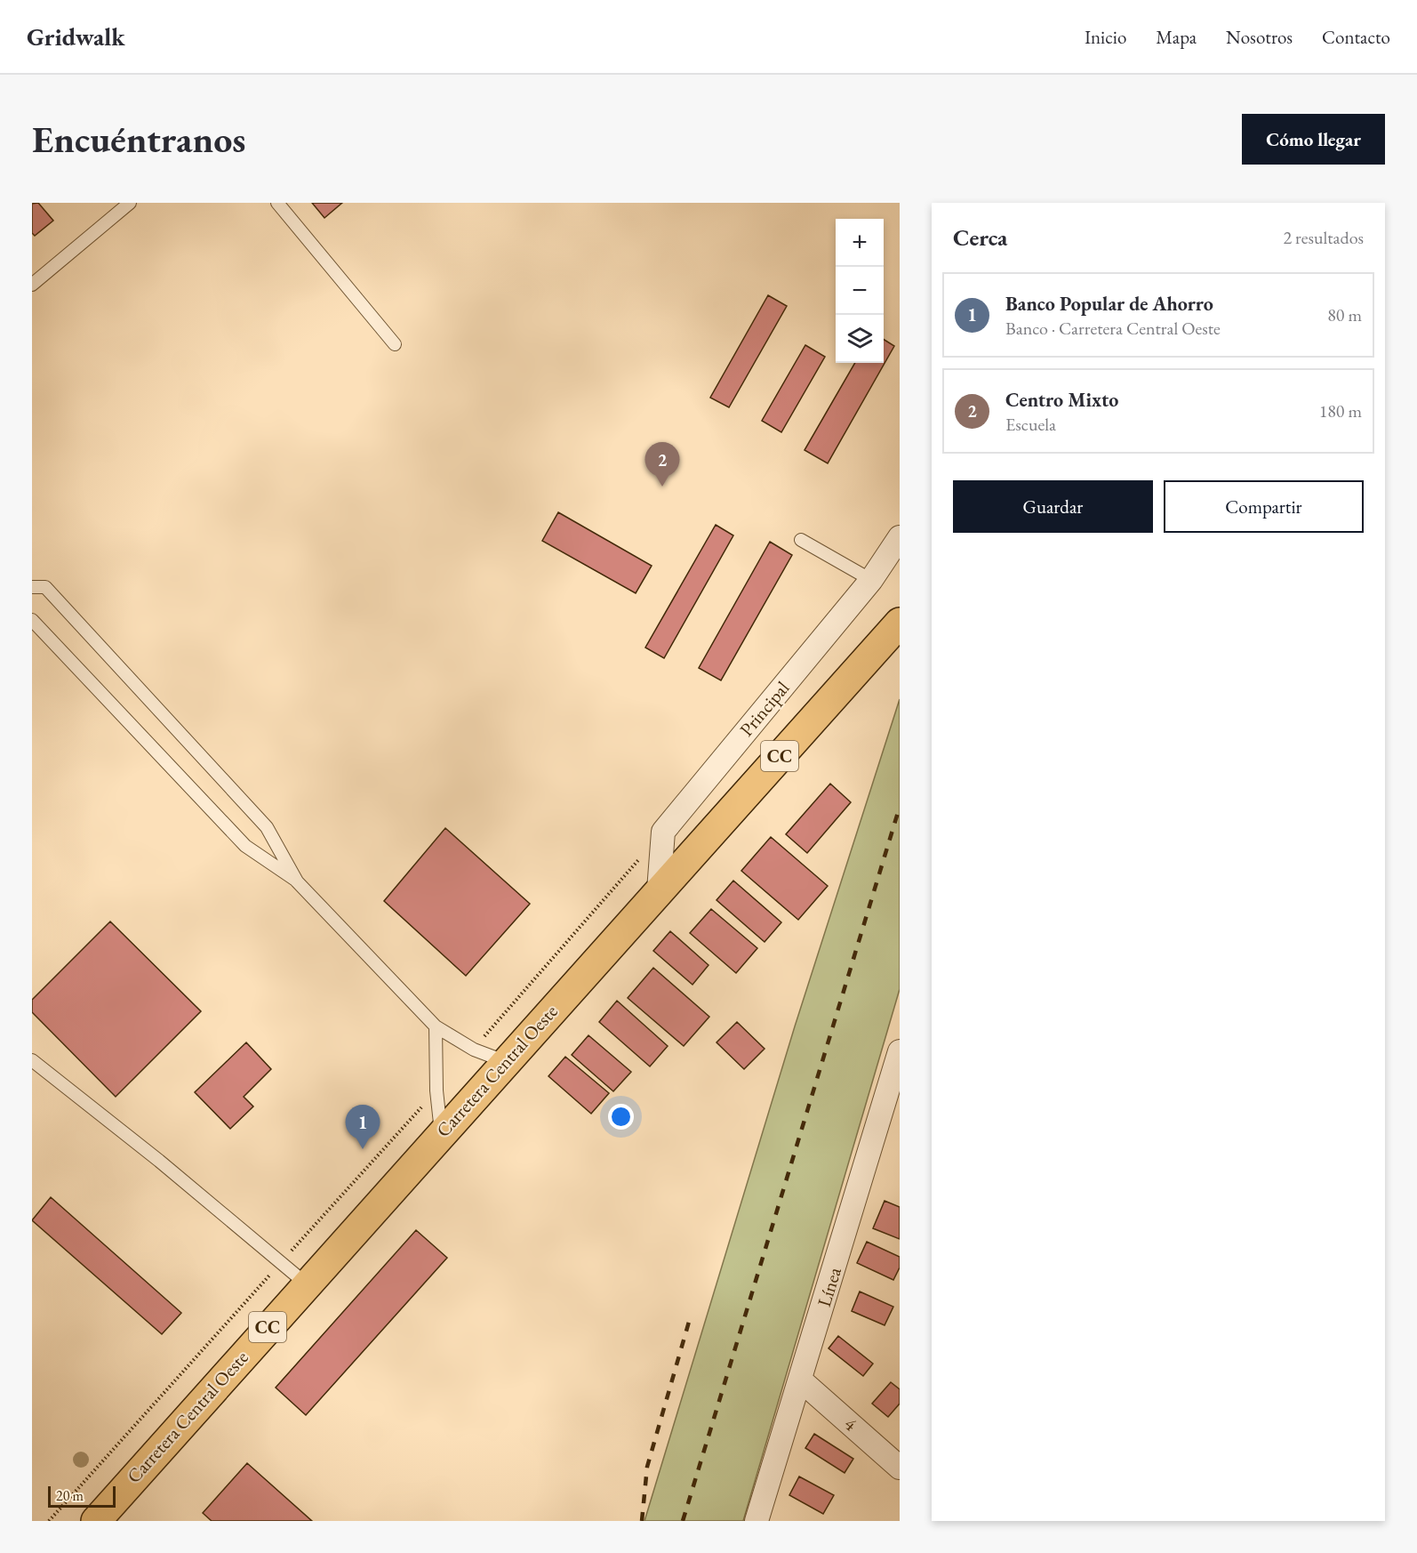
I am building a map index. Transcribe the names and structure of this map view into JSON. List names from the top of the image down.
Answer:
{
  "streets": {
    "main road": ["CC", "Carretera Central Oeste"],
    "street": ["Principal", "Línea", "4"]
  },
  "crossings": [
    ["Línea", "4"]
  ],
  "scale_bar": "20 m",
  "page": {
    "header": "Gridwalk",
    "nav": [
      "Inicio",
      "Mapa",
      "Nosotros",
      "Contacto"
    ],
    "buttons": [
      "Cómo llegar",
      ["Guardar", "Compartir"]
    ],
    "title": "Encuéntranos",
    "heading": ["Cerca", "2 resultados"],
    "map_buttons": ["+", "−"],
    "list": [
      {
        "mark": "1",
        "name": "Banco Popular de Ahorro",
        "note": "Banco · Carretera Central Oeste",
        "value": "80 m"
      },
      {
        "mark": "2",
        "name": "Centro Mixto",
        "note": "Escuela",
        "value": "180 m"
      }
    ],
    "pins": ["2", "1"],
    "scale": "20 m"
  }
}
